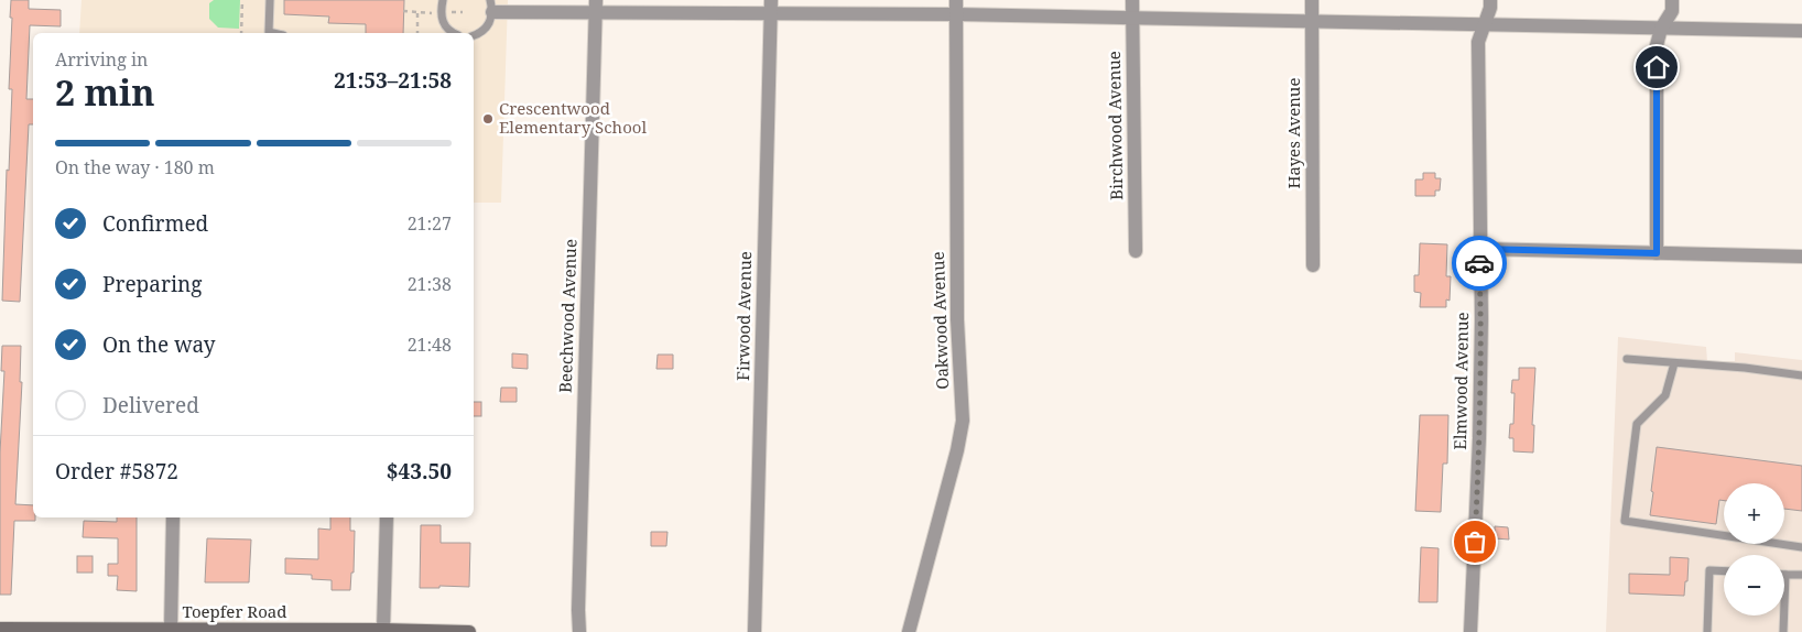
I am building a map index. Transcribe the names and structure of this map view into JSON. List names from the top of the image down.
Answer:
{
  "streets": {
    "street": [
      "Birchwood Avenue",
      "Hayes Avenue",
      "Beechwood Avenue",
      "Firwood Avenue",
      "Oakwood Avenue",
      "Elmwood Avenue",
      "Toepfer Road"
    ]
  },
  "places": ["Crescentwood Elementary School"],
  "page": {
    "heading": ["2 min", "Arriving in", "21:53–21:58"],
    "panel": ["Order #5872", "$43.50"],
    "bar": "On the way · 180 m",
    "list": [
      ["Confirmed", "21:27"],
      ["Preparing", "21:38"],
      ["On the way", "21:48"],
      "Delivered"
    ],
    "map_buttons": ["+", "−"]
  }
}
